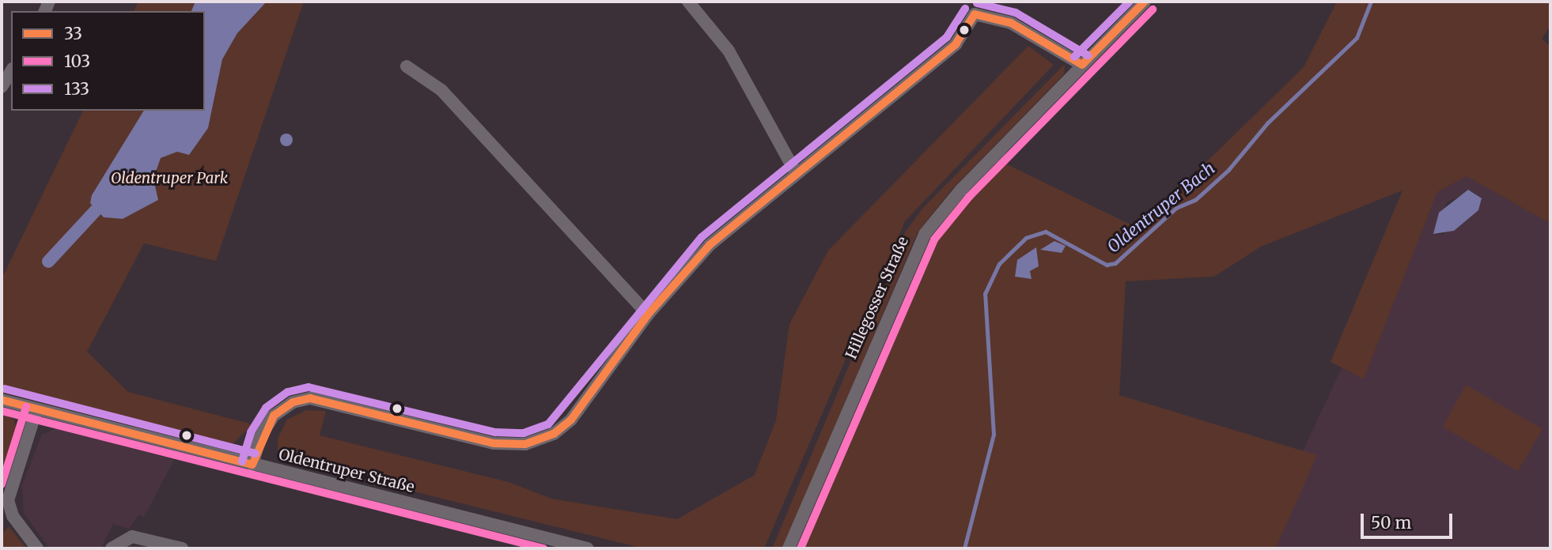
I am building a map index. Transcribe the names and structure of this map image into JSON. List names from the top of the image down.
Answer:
{
  "streets": {
    "street": ["Hillegosser Straße", "Oldentruper Straße"]
  },
  "water": ["Oldentruper Bach"],
  "parks": ["Oldentruper Park"],
  "lines": ["transit line 33", "transit line 133", "transit line 103"],
  "legend": ["33", "103", "133"],
  "scale_bar": "50 m"
}
